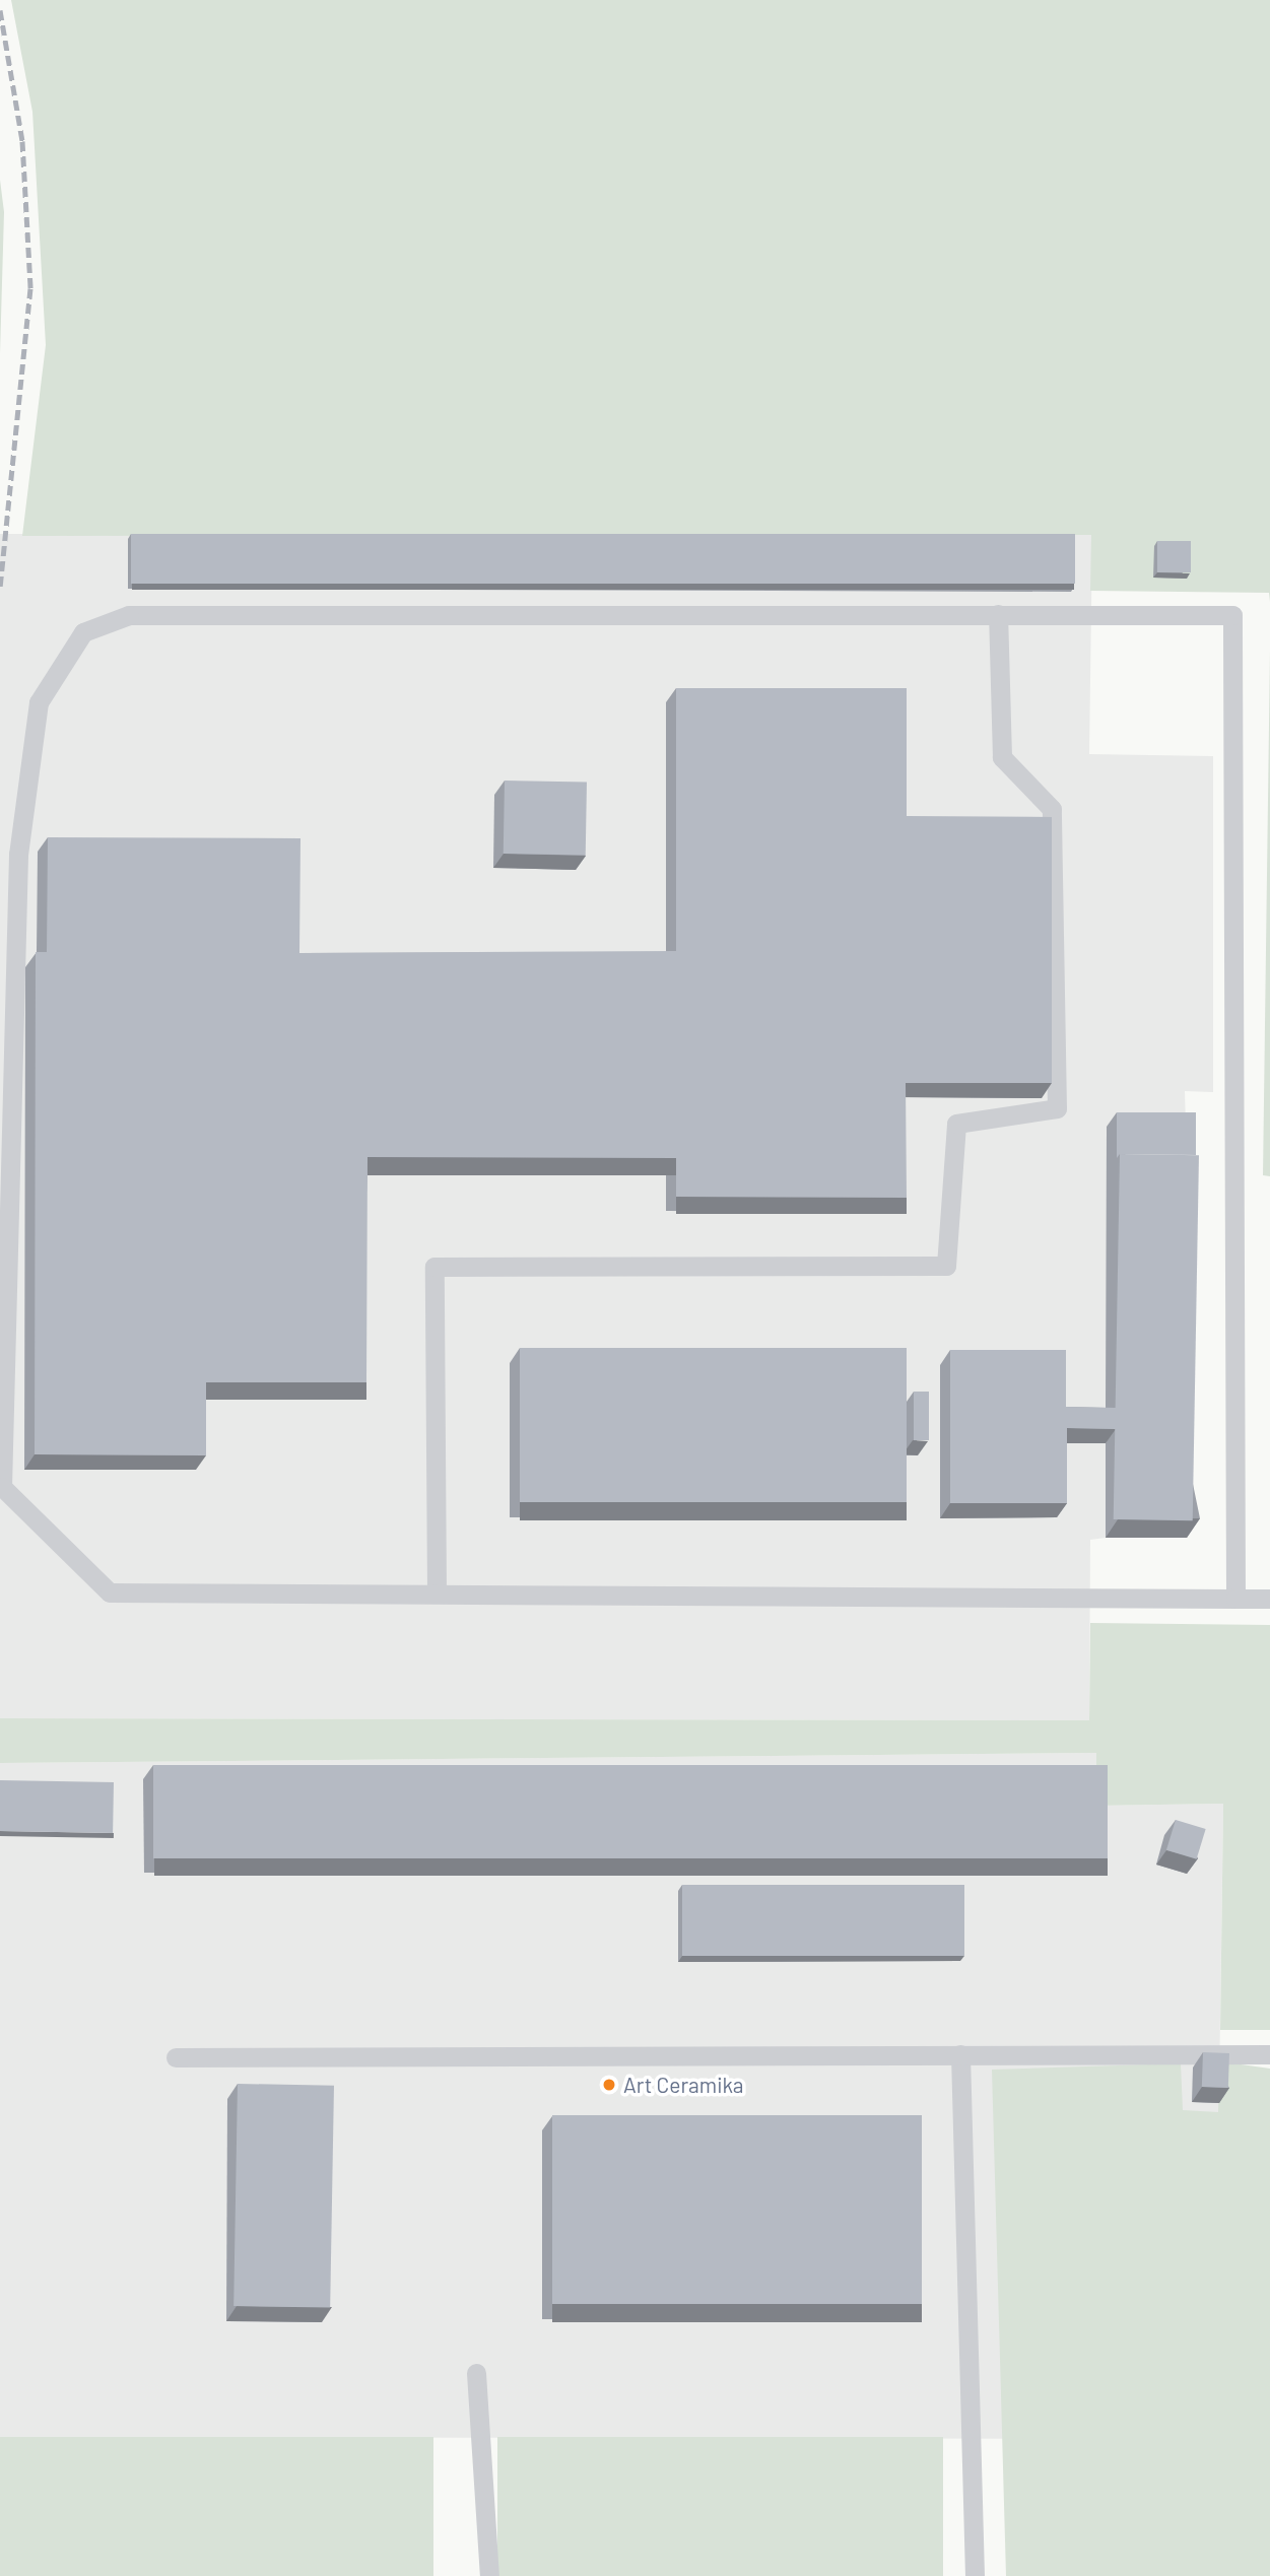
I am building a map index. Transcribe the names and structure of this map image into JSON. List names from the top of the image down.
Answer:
{
  "places": ["Art Ceramika"]
}
